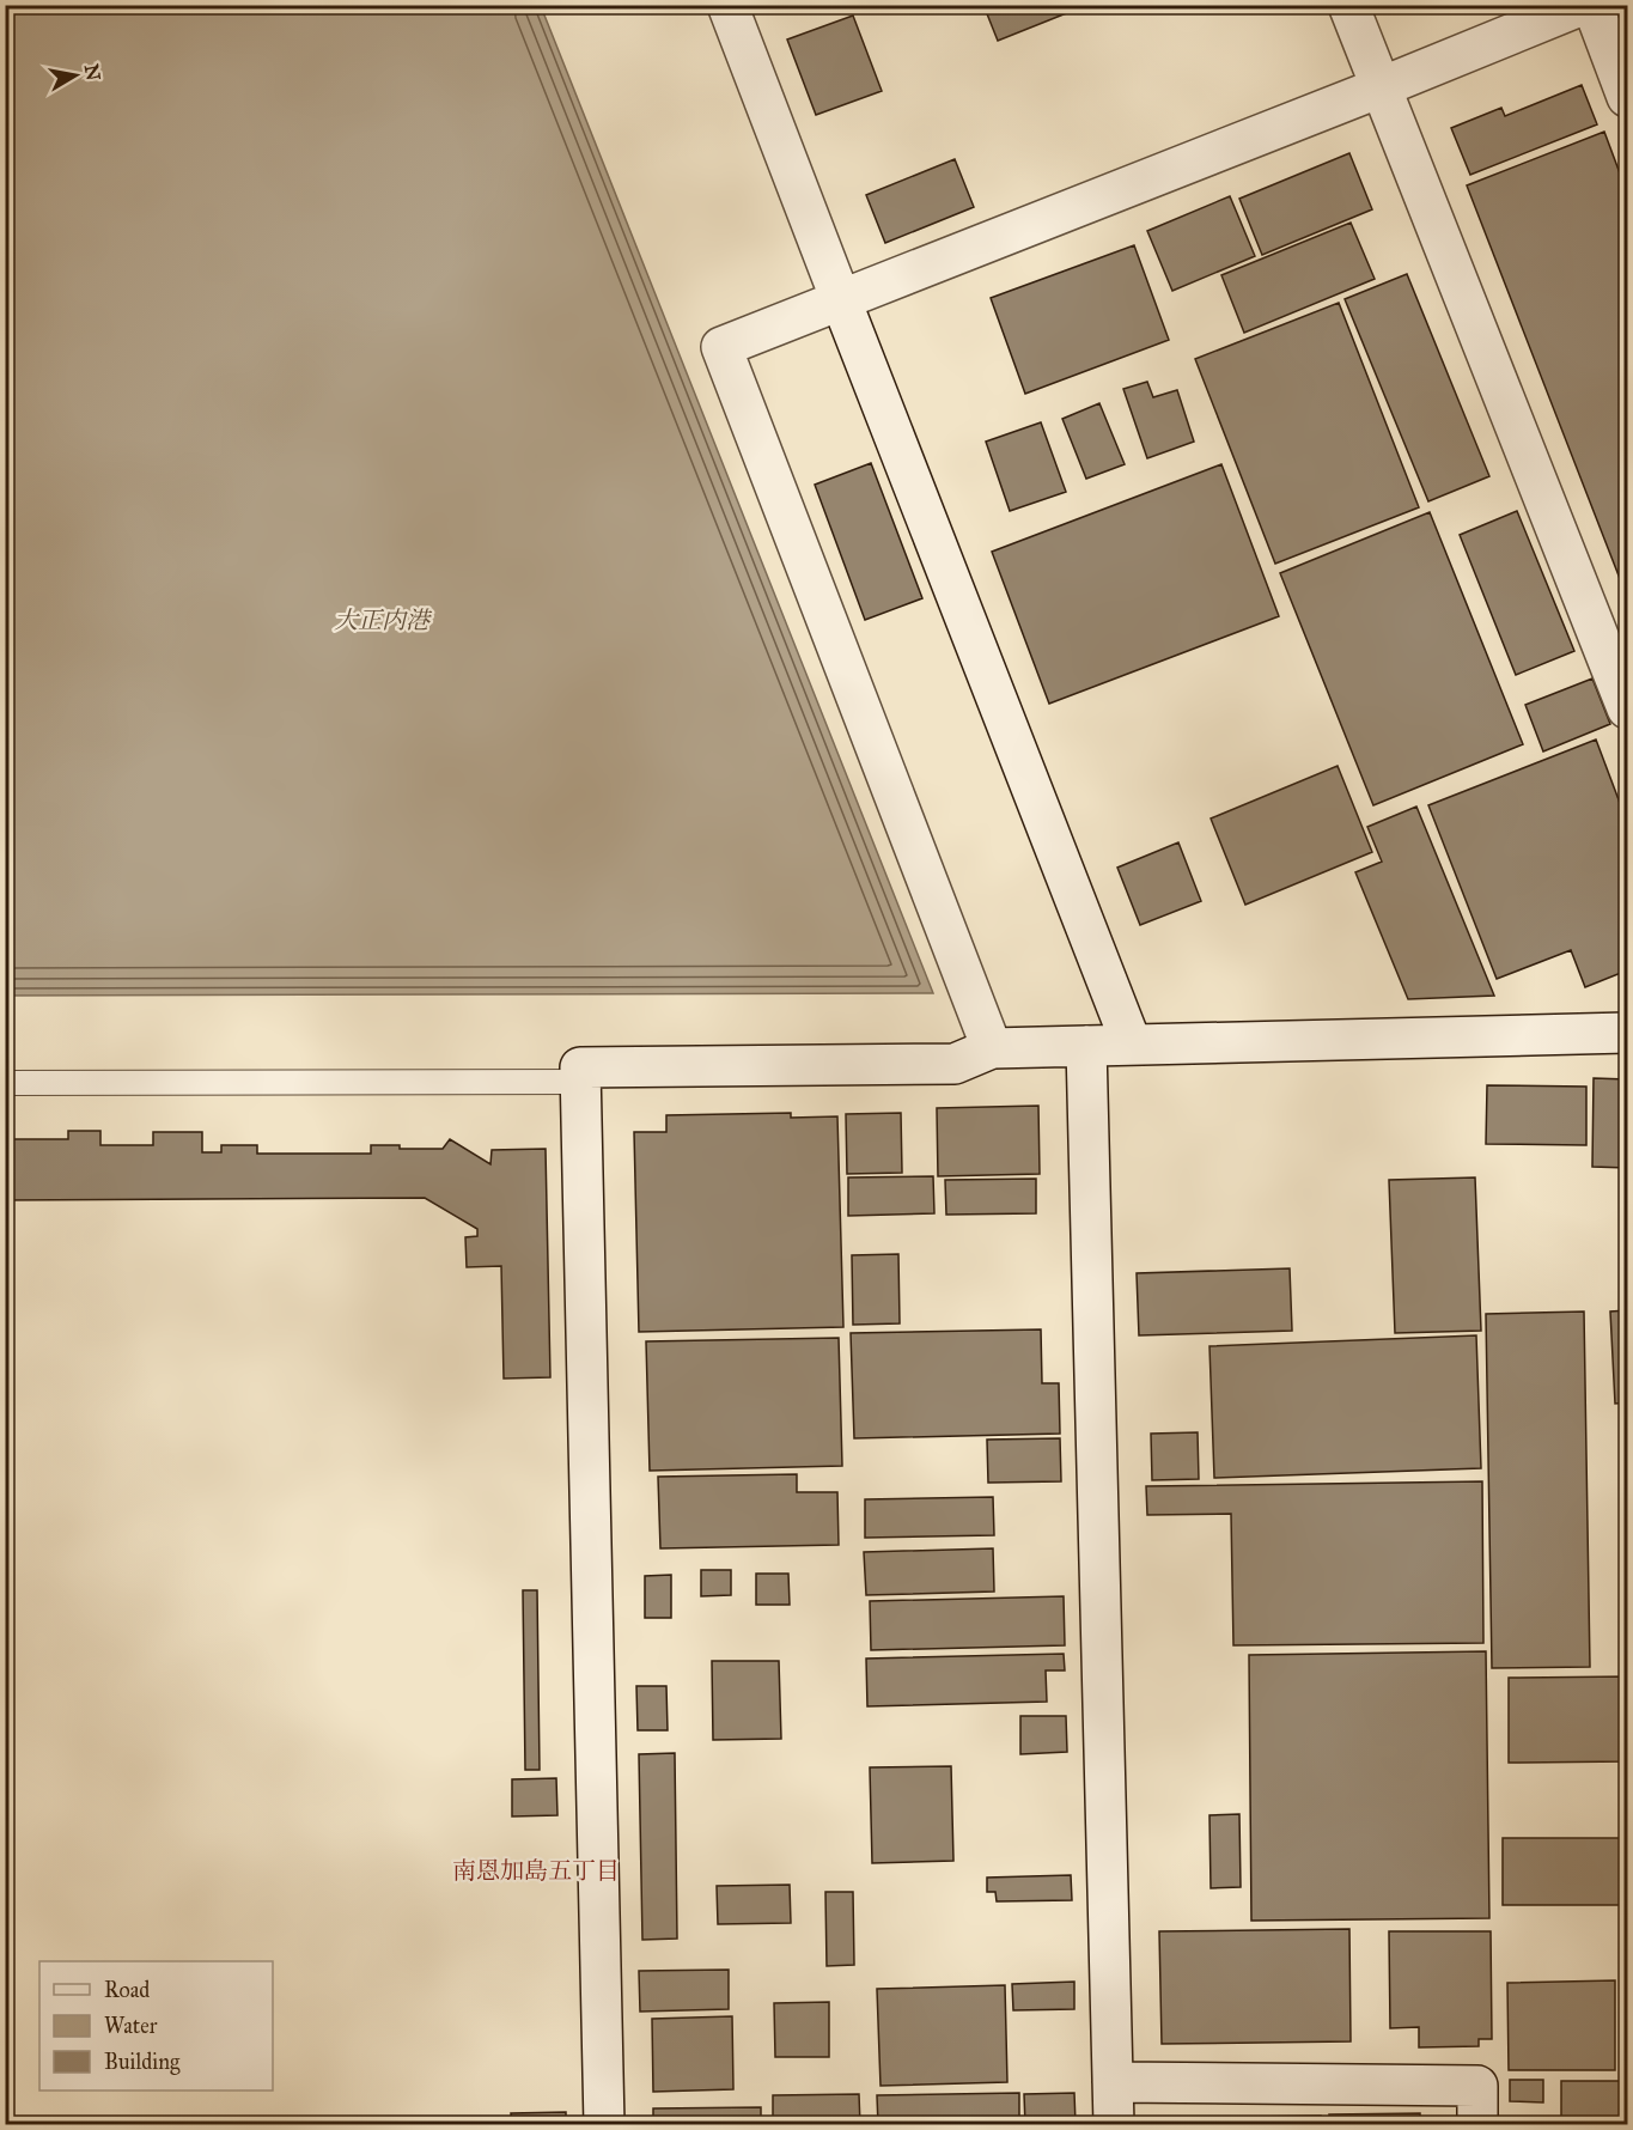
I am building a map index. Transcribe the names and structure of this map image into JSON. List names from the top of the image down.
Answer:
{
  "districts": ["南恩加島五丁目"],
  "water": ["大正内港"],
  "legend": ["Road", "Water", "Building"],
  "north": "right"
}
